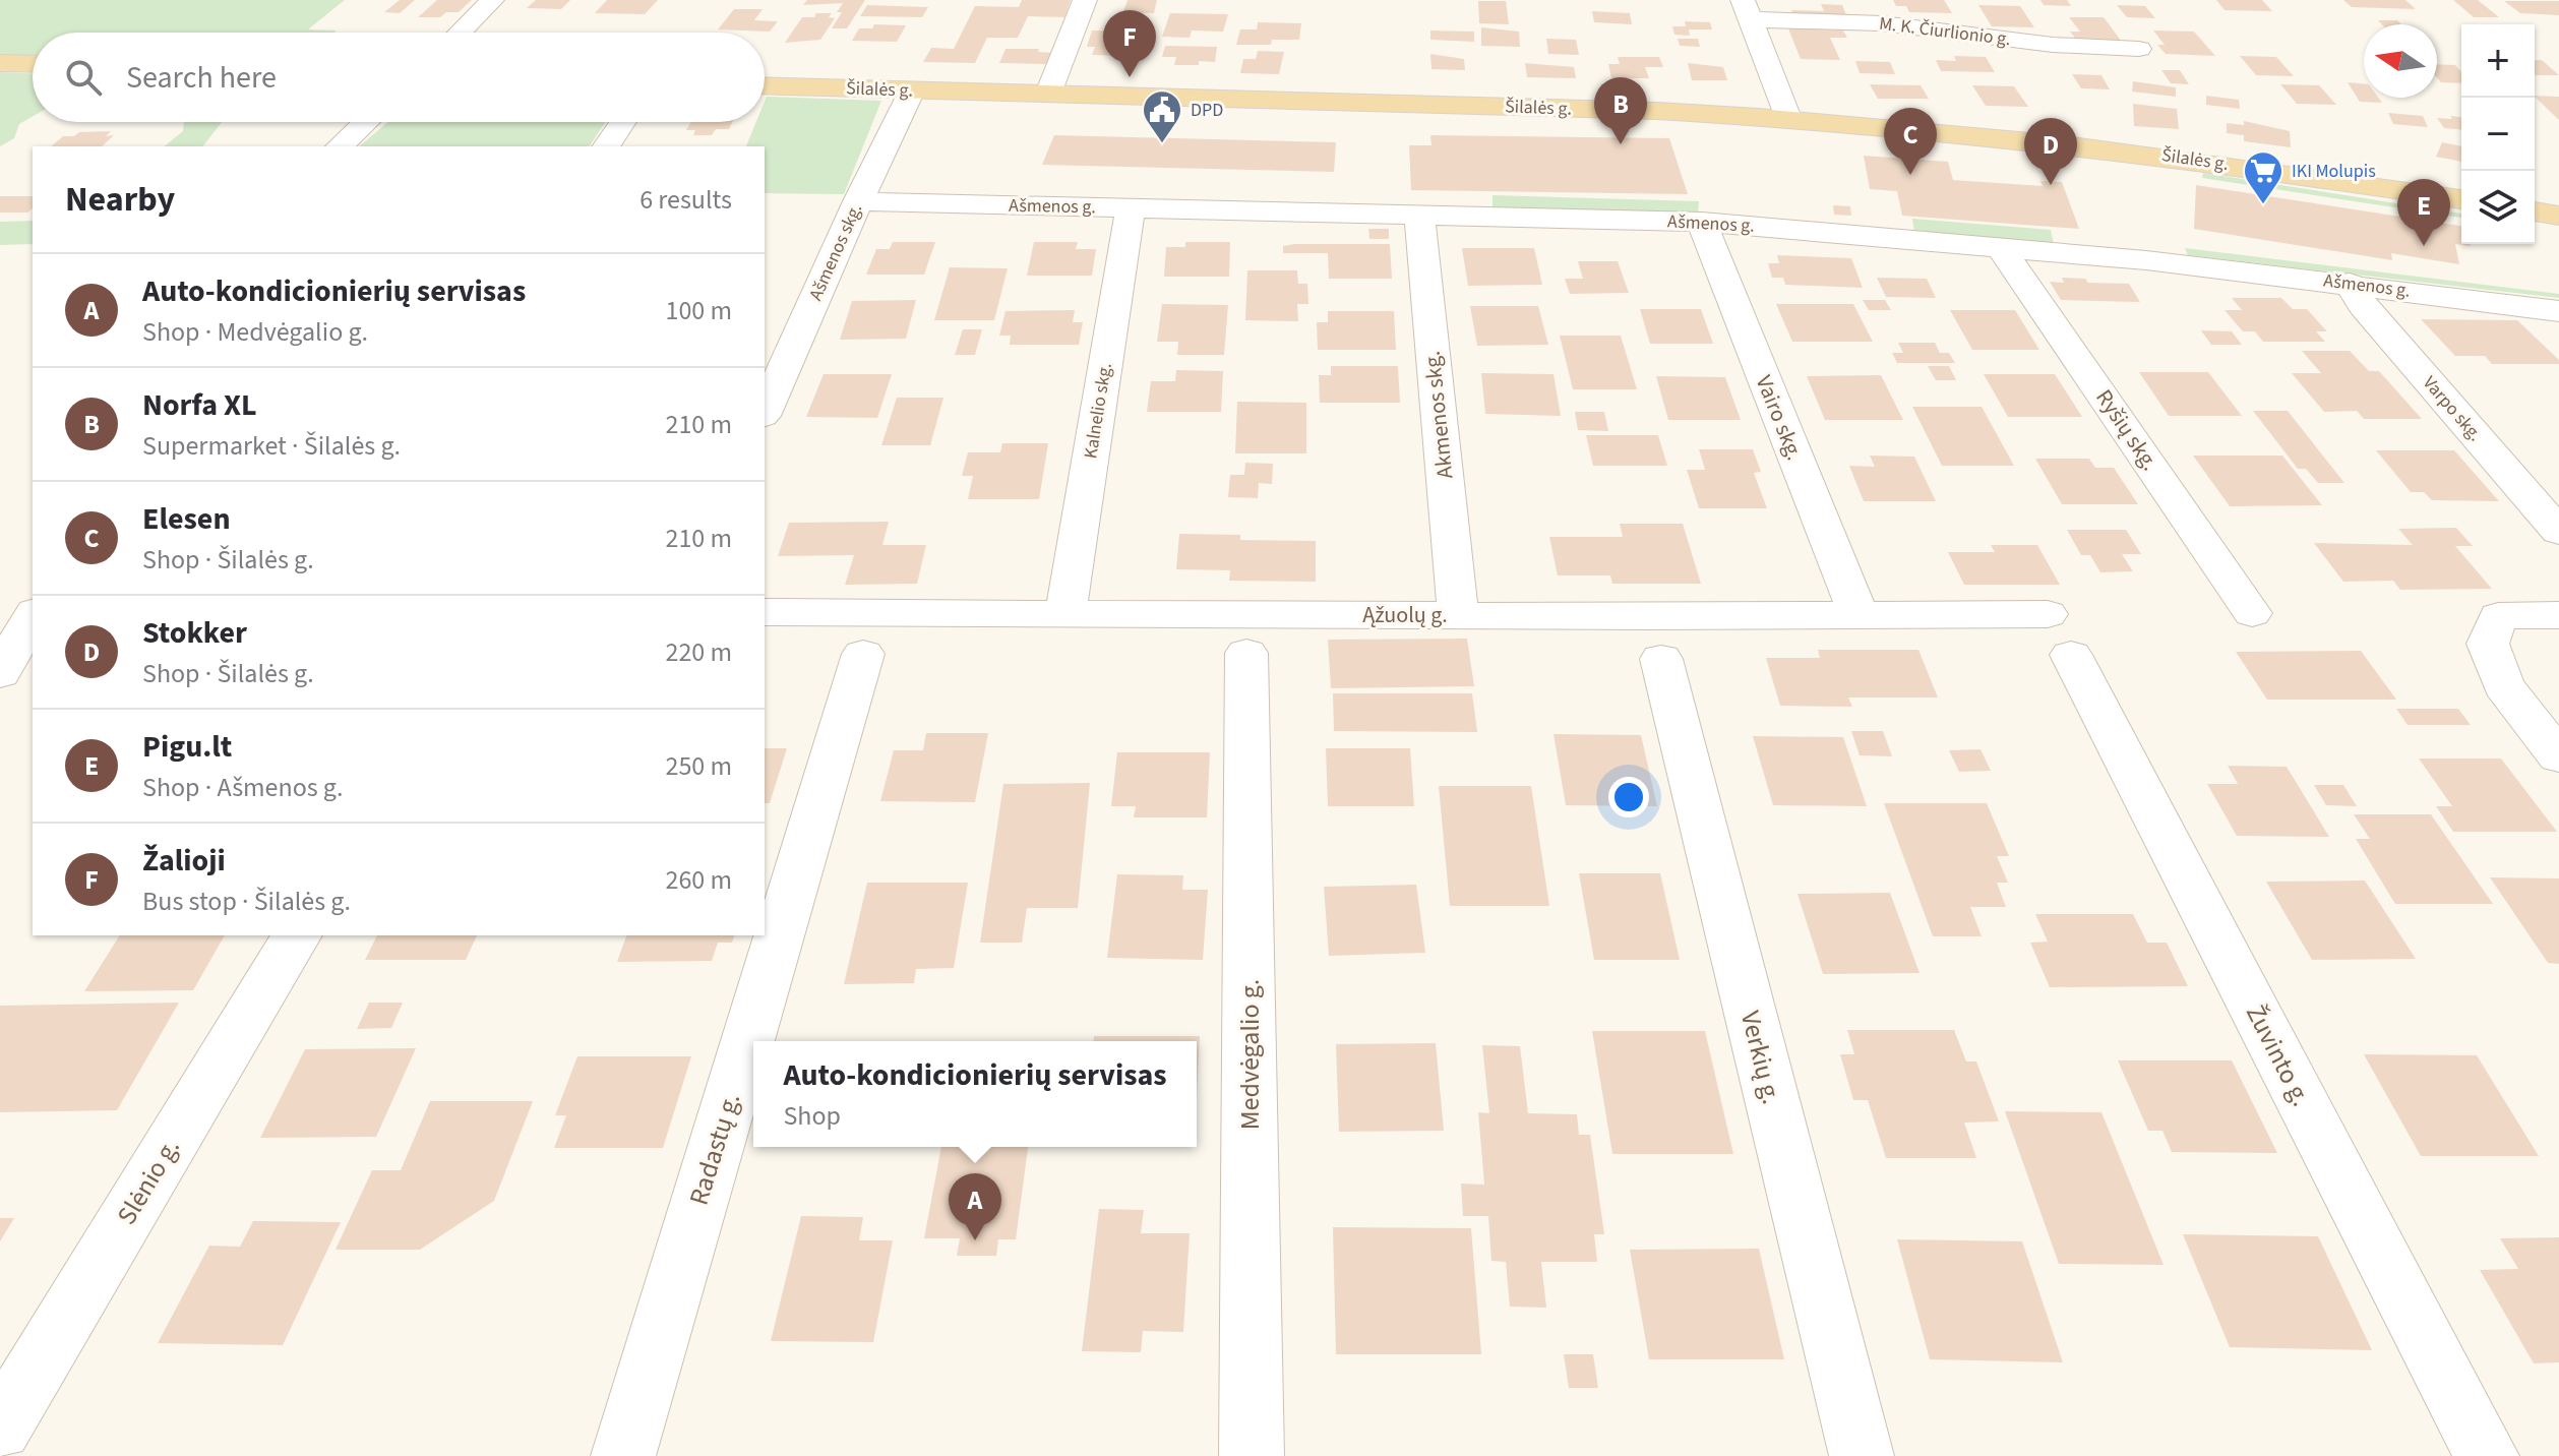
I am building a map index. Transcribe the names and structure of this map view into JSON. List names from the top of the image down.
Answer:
{
  "streets": {
    "main road": ["Šilalės g."],
    "street": [
      "M. K. Čiurlionio g.",
      "Ašmenos g.",
      "Ašmenos skg.",
      "Varpo skg.",
      "Kalnelio skg.",
      "Akmenos skg.",
      "Vairo skg.",
      "Ryšių skg.",
      "Ąžuolų g.",
      "Medvėgalio g.",
      "Žuvinto g.",
      "Verkių g.",
      "Radastų g.",
      "Slėnio g."
    ]
  },
  "crossings": [
    ["Šilalės g.", "Ašmenos skg."],
    ["Ašmenos g.", "Ašmenos skg."],
    ["Ašmenos g.", "Varpo skg."],
    ["Ašmenos g.", "Kalnelio skg."],
    ["Ašmenos g.", "Akmenos skg."],
    ["Ašmenos g.", "Vairo skg."],
    ["Ašmenos g.", "Ryšių skg."],
    ["Kalnelio skg.", "Ąžuolų g."],
    ["Akmenos skg.", "Ąžuolų g."],
    ["Vairo skg.", "Ąžuolų g."],
    ["Ąžuolų g.", "Žuvinto g."]
  ],
  "places": {
    "public building": ["DPD"],
    "supermarket": ["IKI Molupis"]
  },
  "north": "left",
  "page": {
    "pins": [
      "F",
      "B",
      "C",
      "D",
      "E",
      "A"
    ],
    "map_buttons": ["+", "−"],
    "search": "Search here",
    "heading": ["Nearby", "6 results"],
    "list": [
      {
        "mark": "A",
        "name": "Auto-kondicionierių servisas",
        "note": "Shop · Medvėgalio g.",
        "value": "100 m"
      },
      {
        "mark": "B",
        "name": "Norfa XL",
        "note": "Supermarket · Šilalės g.",
        "value": "210 m"
      },
      {
        "mark": "C",
        "name": "Elesen",
        "note": "Shop · Šilalės g.",
        "value": "210 m"
      },
      {
        "mark": "D",
        "name": "Stokker",
        "note": "Shop · Šilalės g.",
        "value": "220 m"
      },
      {
        "mark": "E",
        "name": "Pigu.lt",
        "note": "Shop · Ašmenos g.",
        "value": "250 m"
      },
      {
        "mark": "F",
        "name": "Žalioji",
        "note": "Bus stop · Šilalės g.",
        "value": "260 m"
      }
    ],
    "popup": ["Auto-kondicionierių servisas", "Shop"]
  }
}
